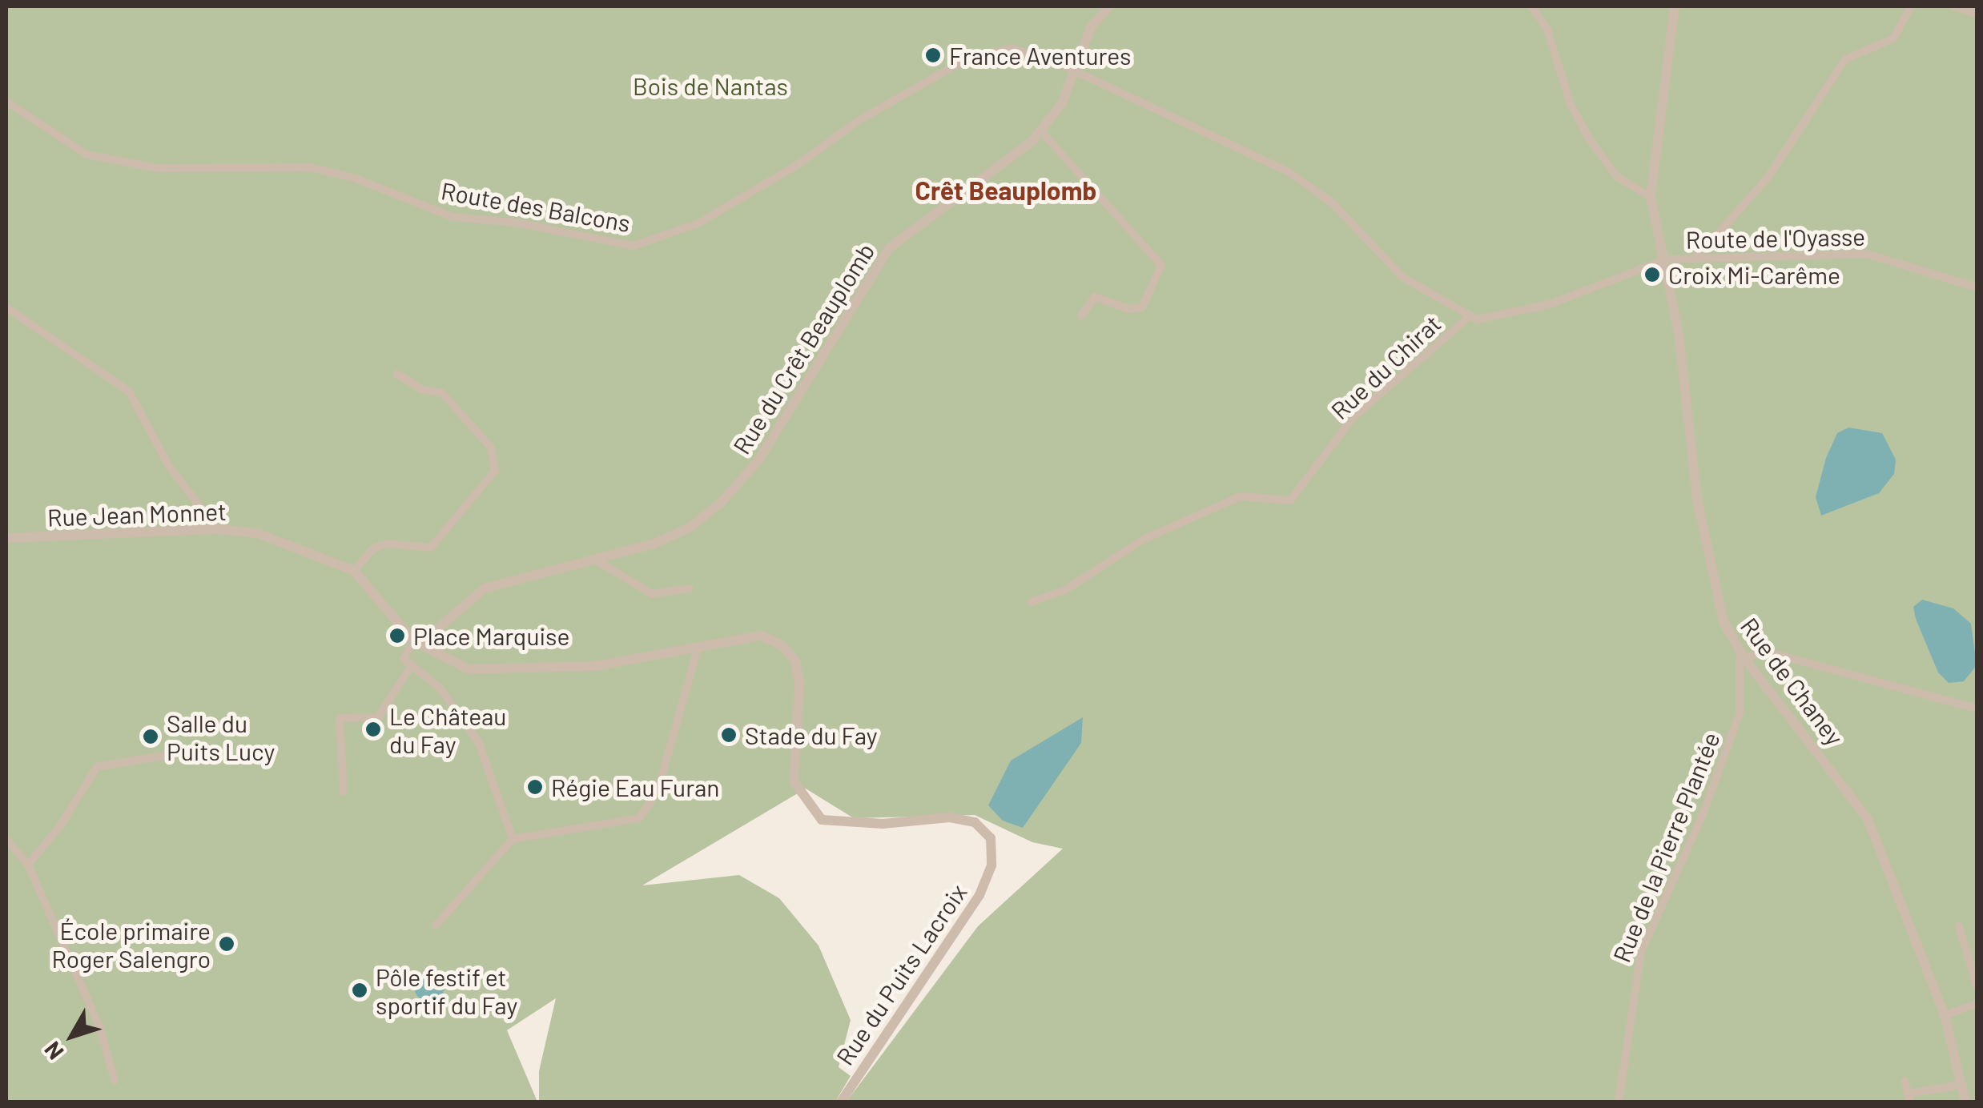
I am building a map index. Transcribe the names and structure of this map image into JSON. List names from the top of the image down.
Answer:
{
  "streets": {
    "street": [
      "Route des Balcons",
      "Route de l'Oyasse",
      "Rue du Crêt Beauplomb",
      "Rue du Chirat",
      "Rue Jean Monnet",
      "Rue de Chaney",
      "Rue de la Pierre Plantée",
      "Rue du Puits Lacroix"
    ]
  },
  "crossings": [
    ["Route des Balcons", "Rue du Crêt Beauplomb"],
    ["Route des Balcons", "Rue du Chirat"],
    ["Route de l'Oyasse", "Rue du Chirat"],
    ["Route de l'Oyasse", "Rue de Chaney"],
    ["Rue du Crêt Beauplomb", "Rue Jean Monnet"],
    ["Rue du Crêt Beauplomb", "Rue du Puits Lacroix"],
    ["Rue du Chirat", "Rue de Chaney"],
    ["Rue Jean Monnet", "Rue du Puits Lacroix"],
    ["Rue de Chaney", "Rue de la Pierre Plantée"]
  ],
  "districts": ["Crêt Beauplomb"],
  "parks": ["Bois de Nantas"],
  "places": [
    "France Aventures",
    "Croix Mi-Carême",
    "Place Marquise",
    "Le Château du Fay",
    "Stade du Fay",
    "Salle du Puits Lucy",
    "Régie Eau Furan",
    "École primaire Roger Salengro",
    "Pôle festif et sportif du Fay"
  ],
  "north": "bottom left"
}
